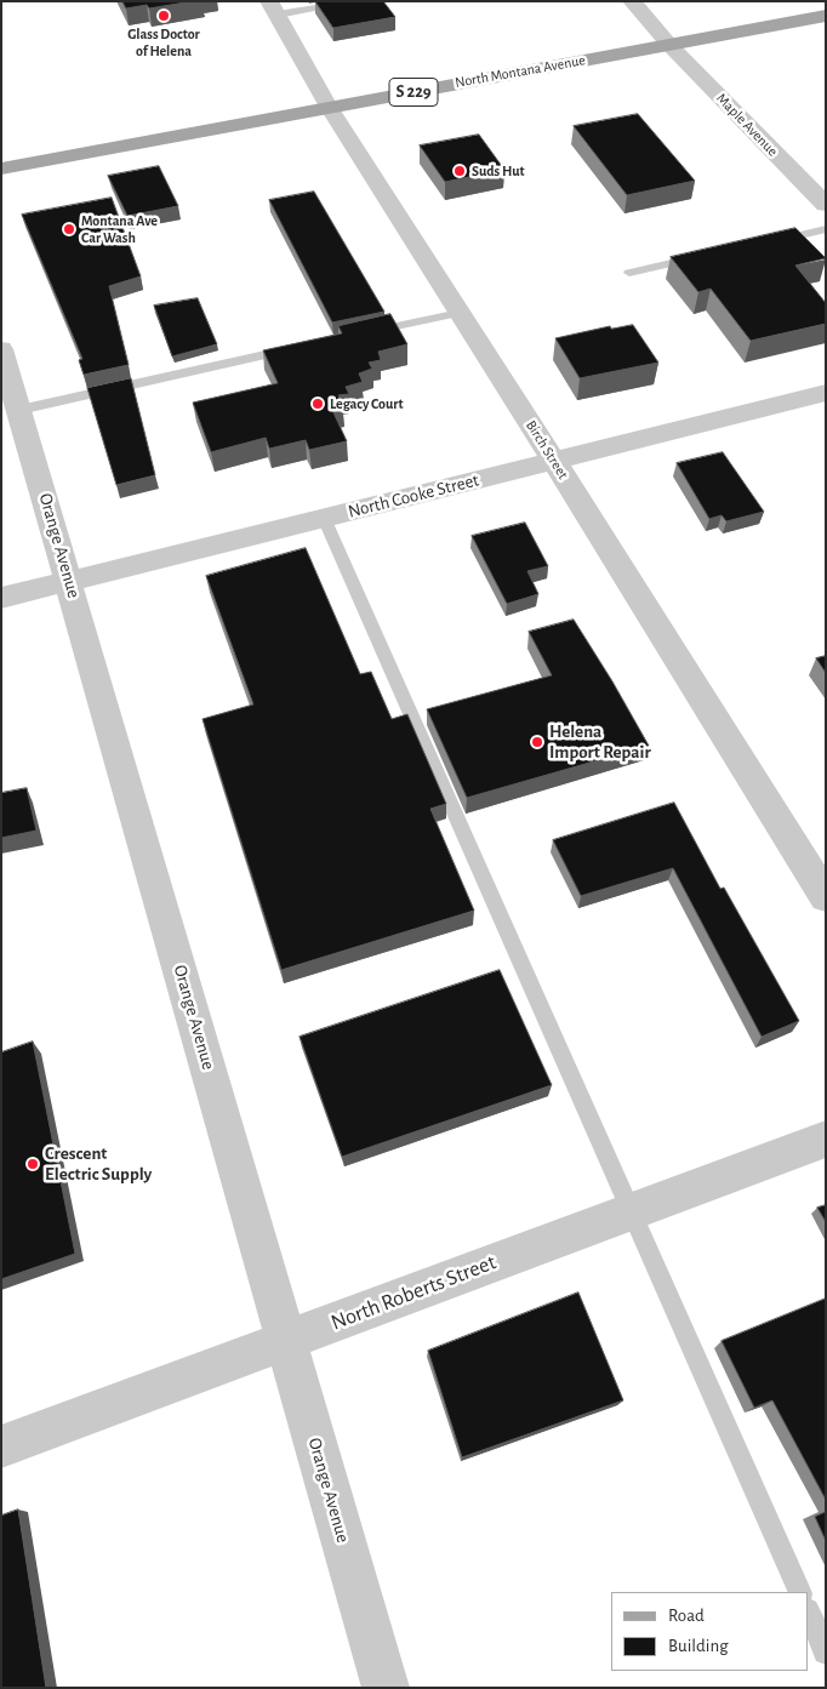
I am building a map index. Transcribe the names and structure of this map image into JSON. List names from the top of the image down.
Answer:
{
  "streets": {
    "main road": ["North Montana Avenue", "S 229"],
    "street": [
      "Maple Avenue",
      "Birch Street",
      "North Cooke Street",
      "Orange Avenue",
      "North Roberts Street"
    ]
  },
  "crossings": [
    ["North Montana Avenue", "Maple Avenue"],
    ["North Montana Avenue", "Birch Street"],
    ["Birch Street", "North Cooke Street"],
    ["North Cooke Street", "Orange Avenue"],
    ["Orange Avenue", "North Roberts Street"]
  ],
  "places": [
    "Glass Doctor of Helena",
    "Suds Hut",
    "Montana Ave Car Wash",
    "Legacy Court",
    "Helena Import Repair",
    "Crescent Electric Supply"
  ],
  "legend": ["Road", "Building"]
}
